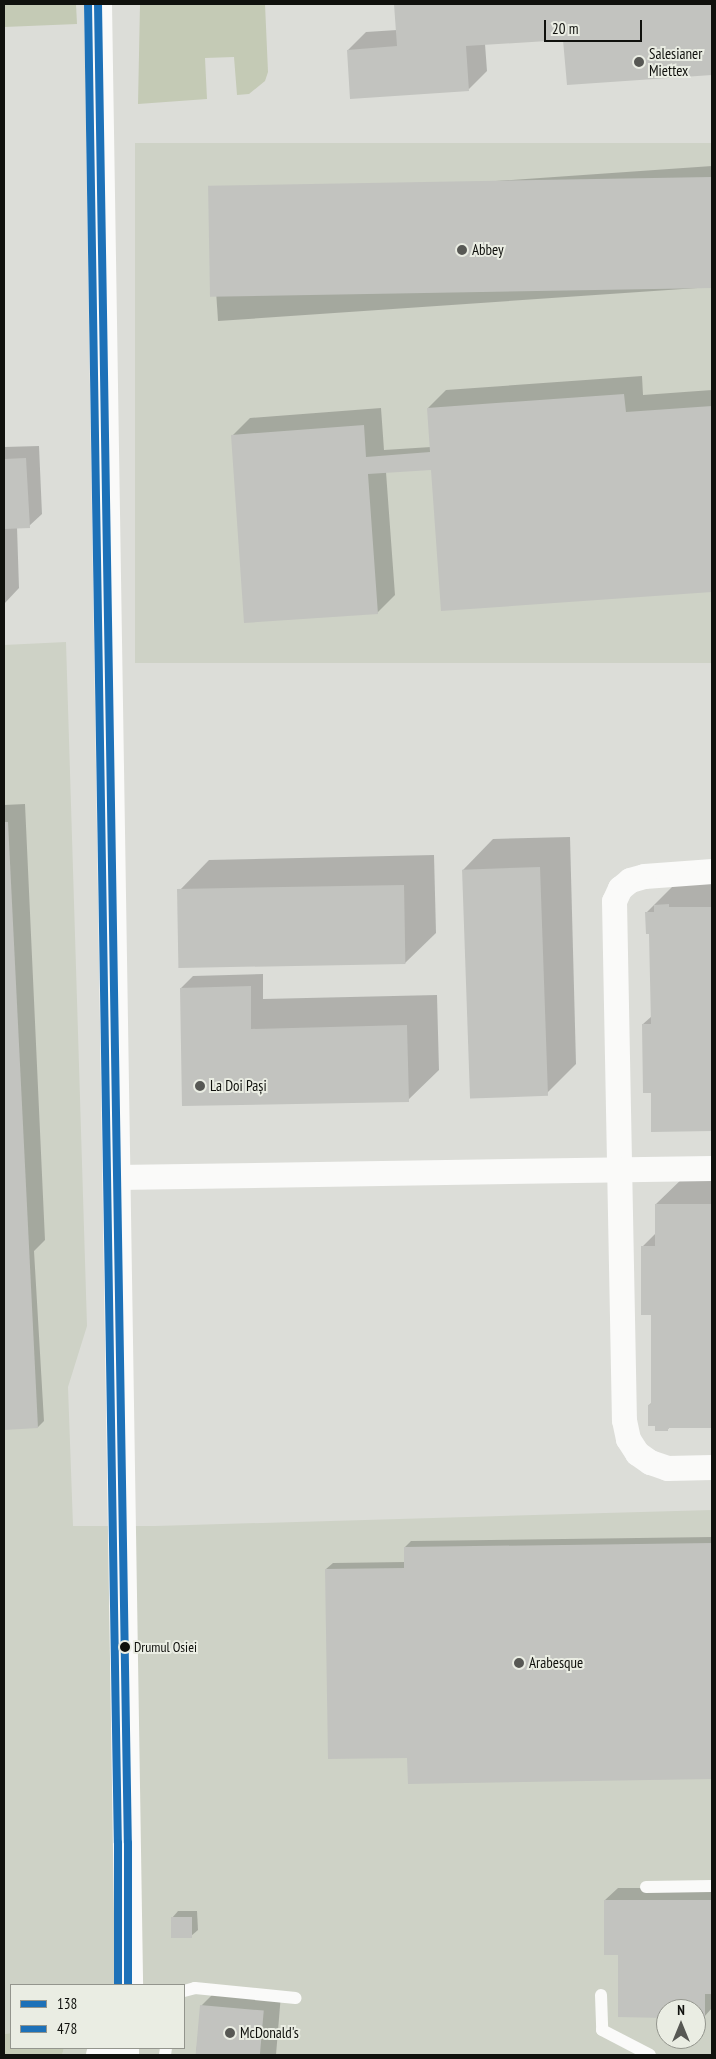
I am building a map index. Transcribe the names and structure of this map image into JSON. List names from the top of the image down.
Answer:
{
  "places": [
    "Salesianer Miettex",
    "Abbey",
    "La Doi Pași",
    "Drumul Osiei",
    "Arabesque",
    "McDonald's"
  ],
  "lines": ["transit line 138", "transit line 478"],
  "legend": ["138", "478"],
  "scale_bar": "20 m",
  "north": "top"
}
